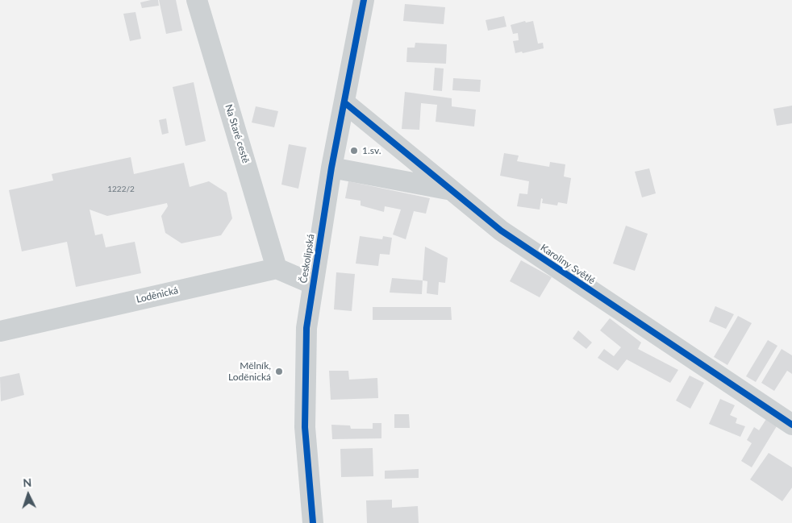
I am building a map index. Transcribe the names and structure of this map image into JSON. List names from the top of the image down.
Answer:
{
  "streets": {
    "street": [
      "Na Staré cestě",
      "Českolipská",
      "Karoliny Světlé",
      "Loděnická"
    ]
  },
  "crossings": [
    ["Na Staré cestě", "Loděnická"],
    ["Českolipská", "Karoliny Světlé"]
  ],
  "places": ["1.sv.", "Mělník, Loděnická"],
  "house_numbers": ["1222/2"],
  "north": "top"
}
